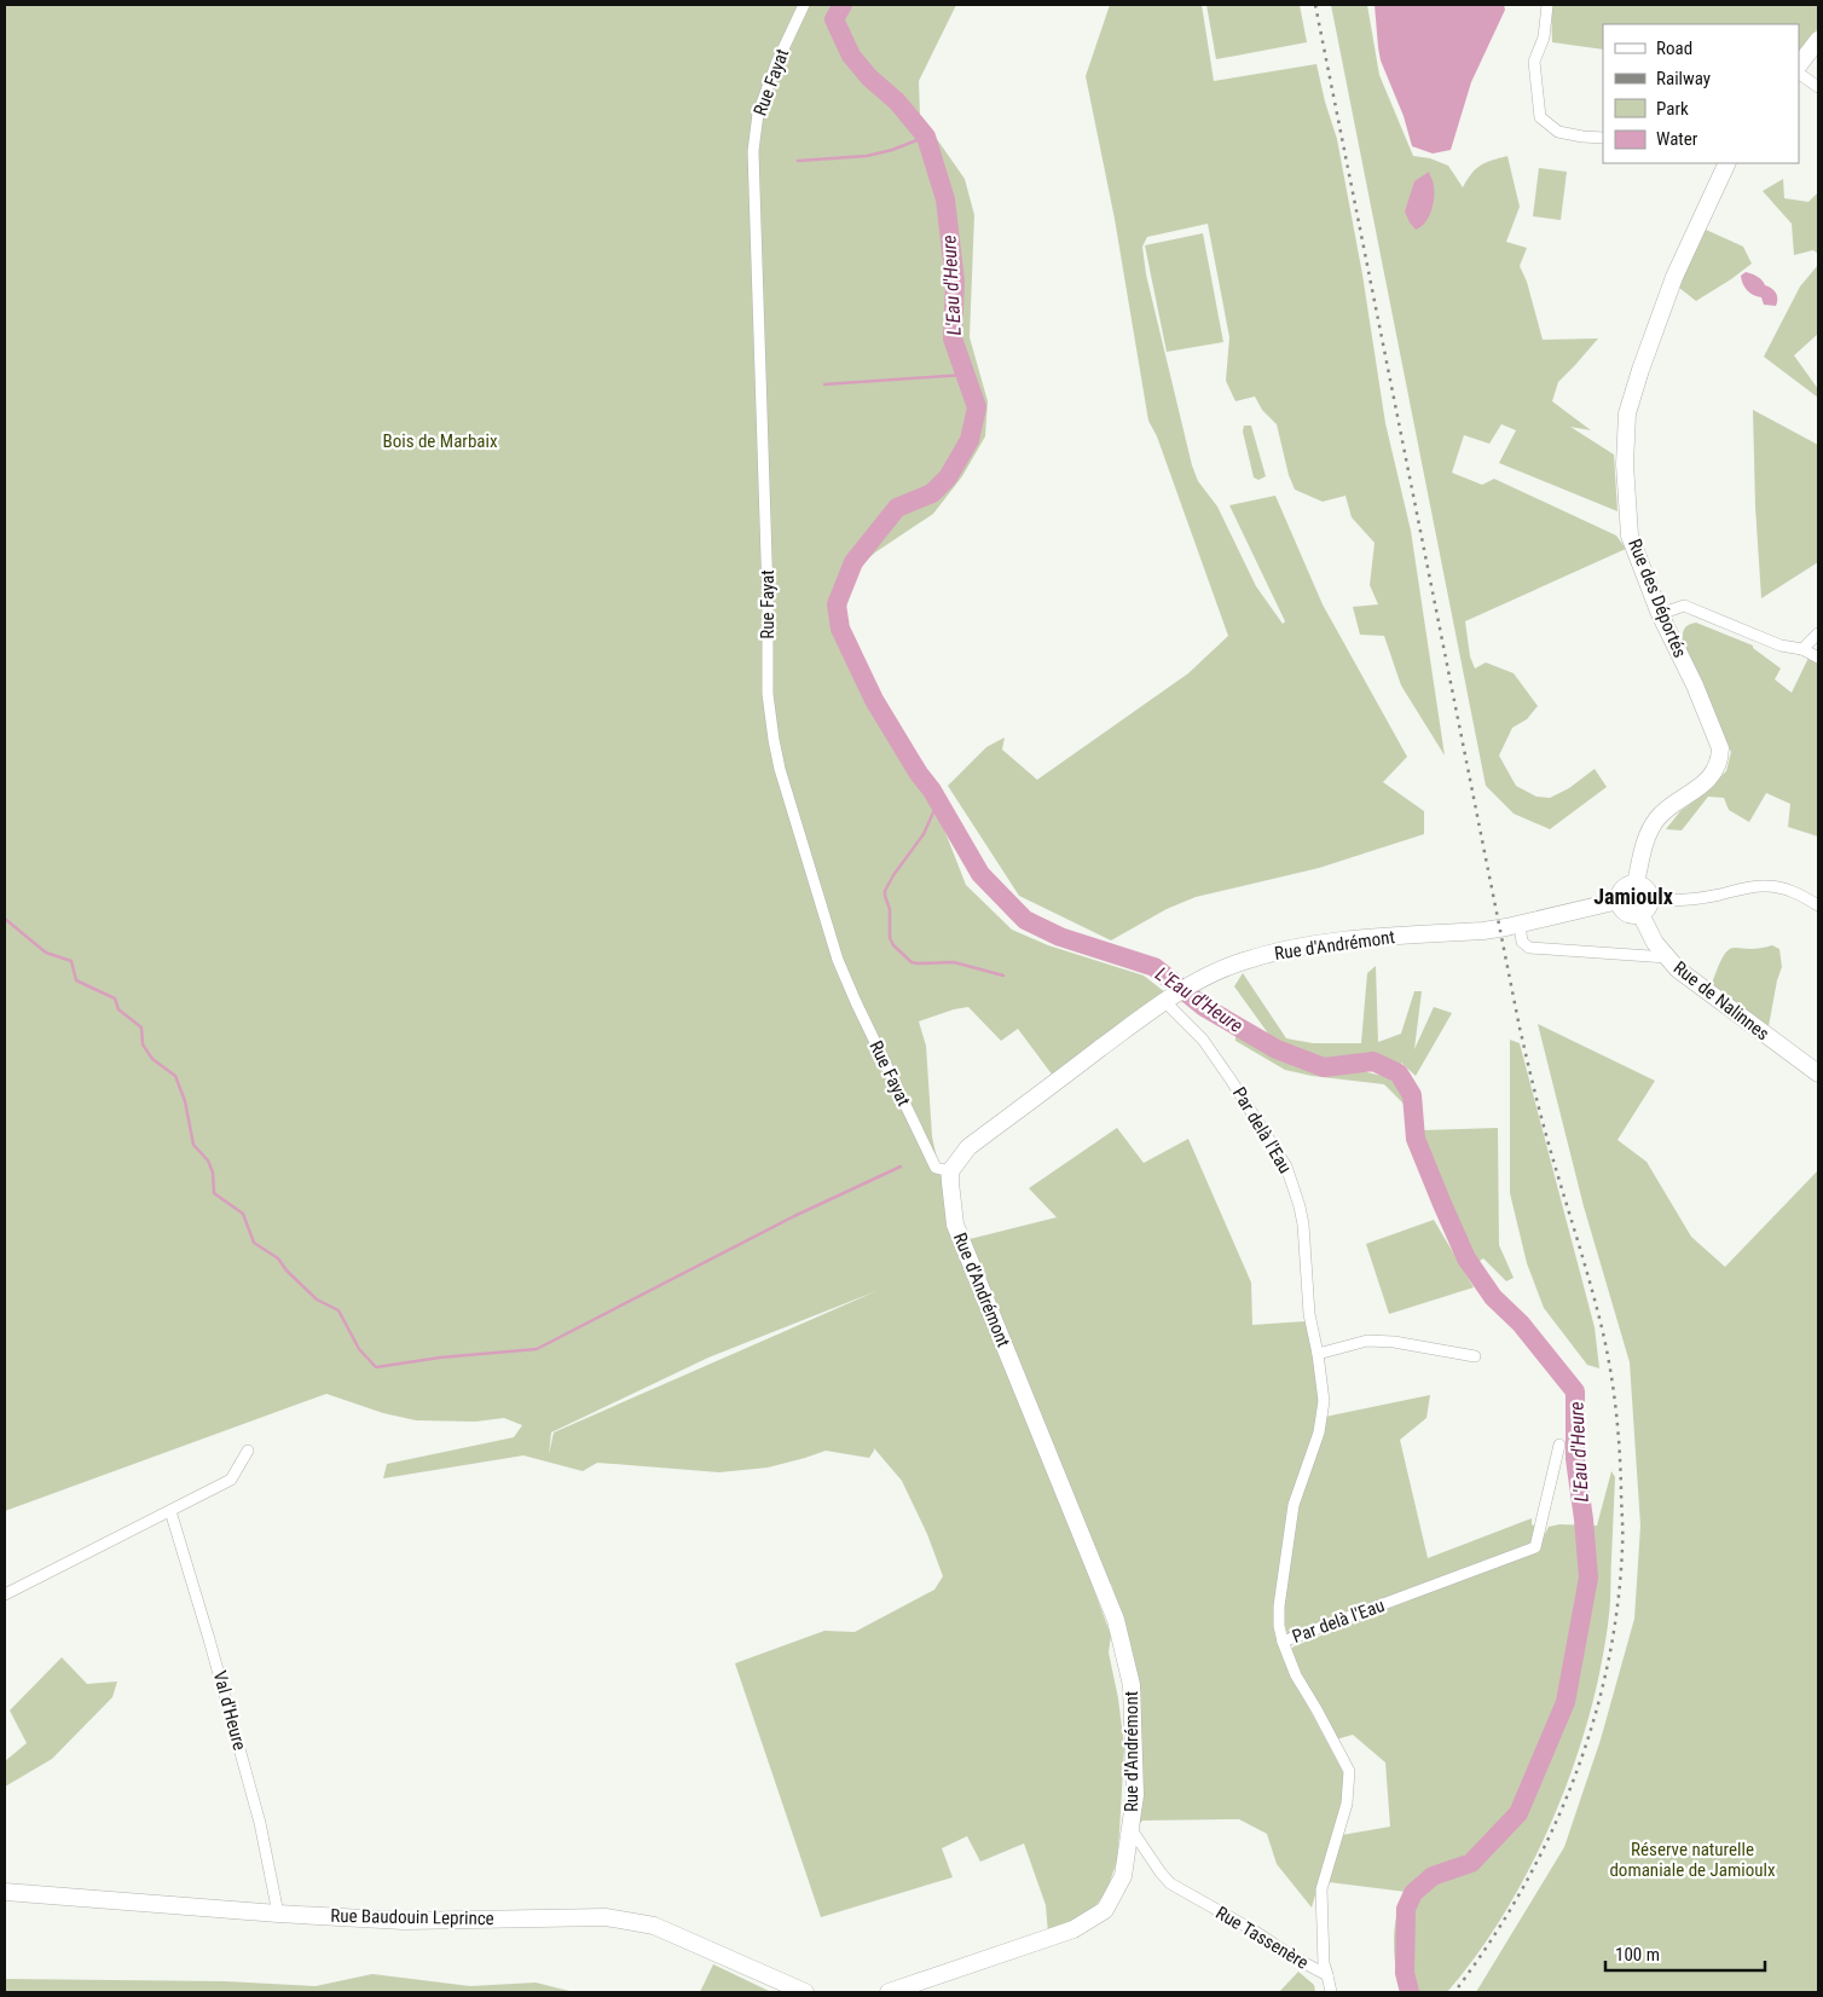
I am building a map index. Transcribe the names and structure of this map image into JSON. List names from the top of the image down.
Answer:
{
  "streets": {
    "street": [
      "Rue Fayat",
      "Rue des Déportés",
      "Rue d'Andrémont",
      "Rue de Nalinnes",
      "Par delà l'Eau",
      "Val d'Heure",
      "Rue Baudouin Leprince",
      "Rue Tassenère"
    ]
  },
  "crossings": [
    ["Rue Fayat", "Rue d'Andrémont"],
    ["Rue des Déportés", "Rue d'Andrémont"],
    ["Rue des Déportés", "Rue de Nalinnes"],
    ["Rue d'Andrémont", "Rue de Nalinnes"],
    ["Rue d'Andrémont", "Par delà l'Eau"],
    ["Rue d'Andrémont", "Rue Tassenère"],
    ["Par delà l'Eau", "Rue Tassenère"],
    ["Val d'Heure", "Rue Baudouin Leprince"]
  ],
  "districts": ["Jamioulx"],
  "water": ["L'Eau d'Heure"],
  "parks": ["Bois de Marbaix", "Réserve naturelle domaniale de Jamioulx"],
  "legend": [
    "Road",
    "Railway",
    "Park",
    "Water"
  ],
  "scale_bar": "100 m"
}
